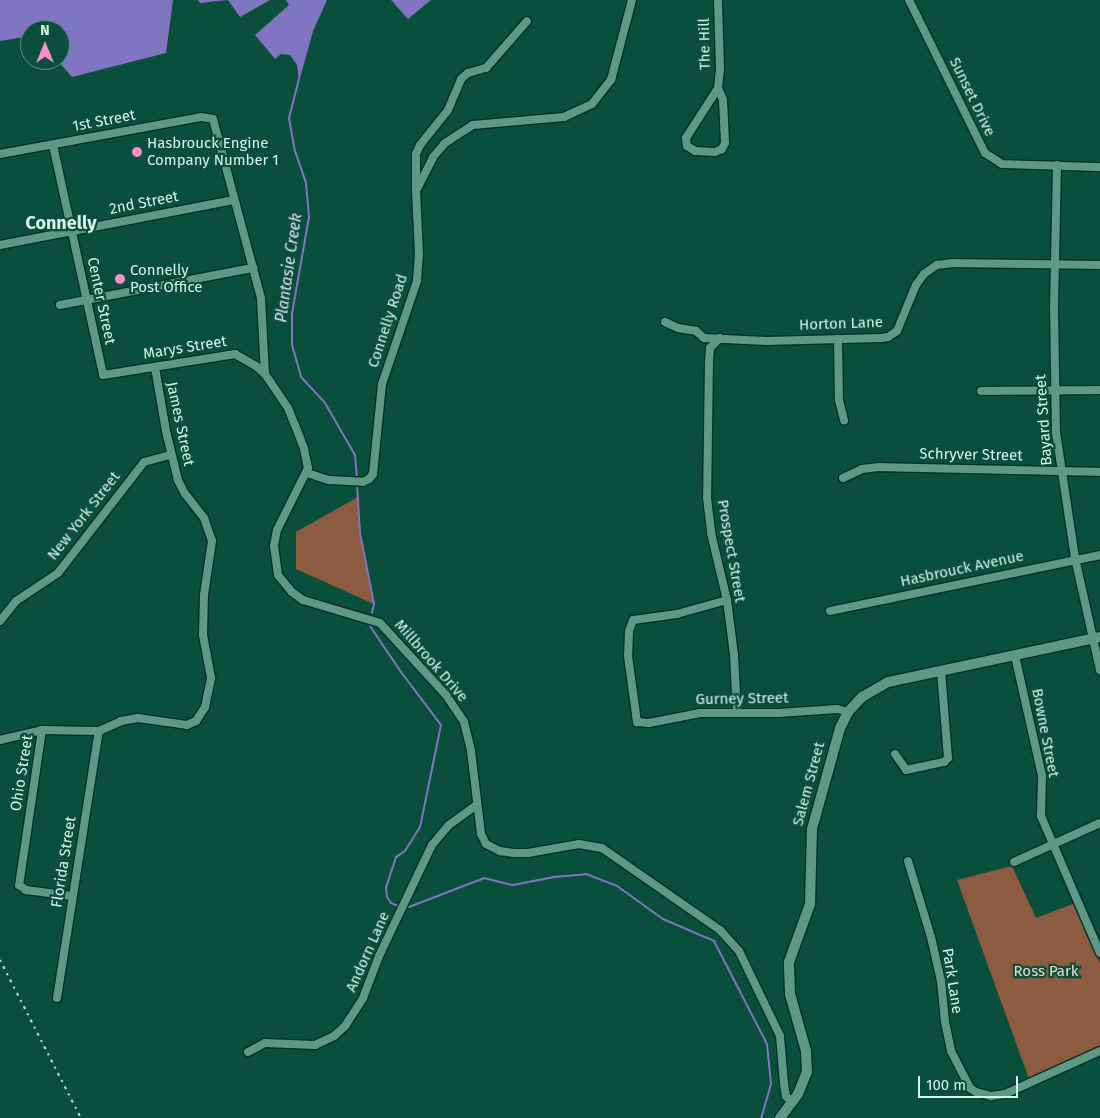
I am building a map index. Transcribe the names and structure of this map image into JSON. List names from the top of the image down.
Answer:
{
  "streets": {
    "street": [
      "The Hill",
      "Sunset Drive",
      "1st Street",
      "2nd Street",
      "Center Street",
      "Connelly Road",
      "Horton Lane",
      "Marys Street",
      "Bayard Street",
      "James Street",
      "Schryver Street",
      "New York Street",
      "Prospect Street",
      "Hasbrouck Avenue",
      "Millbrook Drive",
      "Gurney Street",
      "Bowne Street",
      "Ohio Street",
      "Salem Street",
      "Florida Street",
      "Andorn Lane",
      "Park Lane"
    ]
  },
  "crossings": [
    ["Sunset Drive", "Bayard Street"],
    ["1st Street", "2nd Street"],
    ["1st Street", "Center Street"],
    ["2nd Street", "Center Street"],
    ["Center Street", "Marys Street"],
    ["Connelly Road", "Millbrook Drive"],
    ["Horton Lane", "Bayard Street"],
    ["Horton Lane", "Prospect Street"],
    ["Marys Street", "James Street"],
    ["Bayard Street", "Schryver Street"],
    ["Bayard Street", "Hasbrouck Avenue"],
    ["Bayard Street", "Salem Street"],
    ["James Street", "New York Street"],
    ["James Street", "Ohio Street"],
    ["James Street", "Florida Street"],
    ["Prospect Street", "Gurney Street"],
    ["Millbrook Drive", "Salem Street"],
    ["Millbrook Drive", "Andorn Lane"],
    ["Gurney Street", "Salem Street"],
    ["Bowne Street", "Salem Street"],
    ["Ohio Street", "Florida Street"]
  ],
  "districts": ["Connelly"],
  "water": ["Plantasie Creek"],
  "parks": ["Ross Park"],
  "places": ["Hasbrouck Engine Company Number 1", "Connelly Post Office"],
  "scale_bar": "100 m",
  "north": "top"
}
